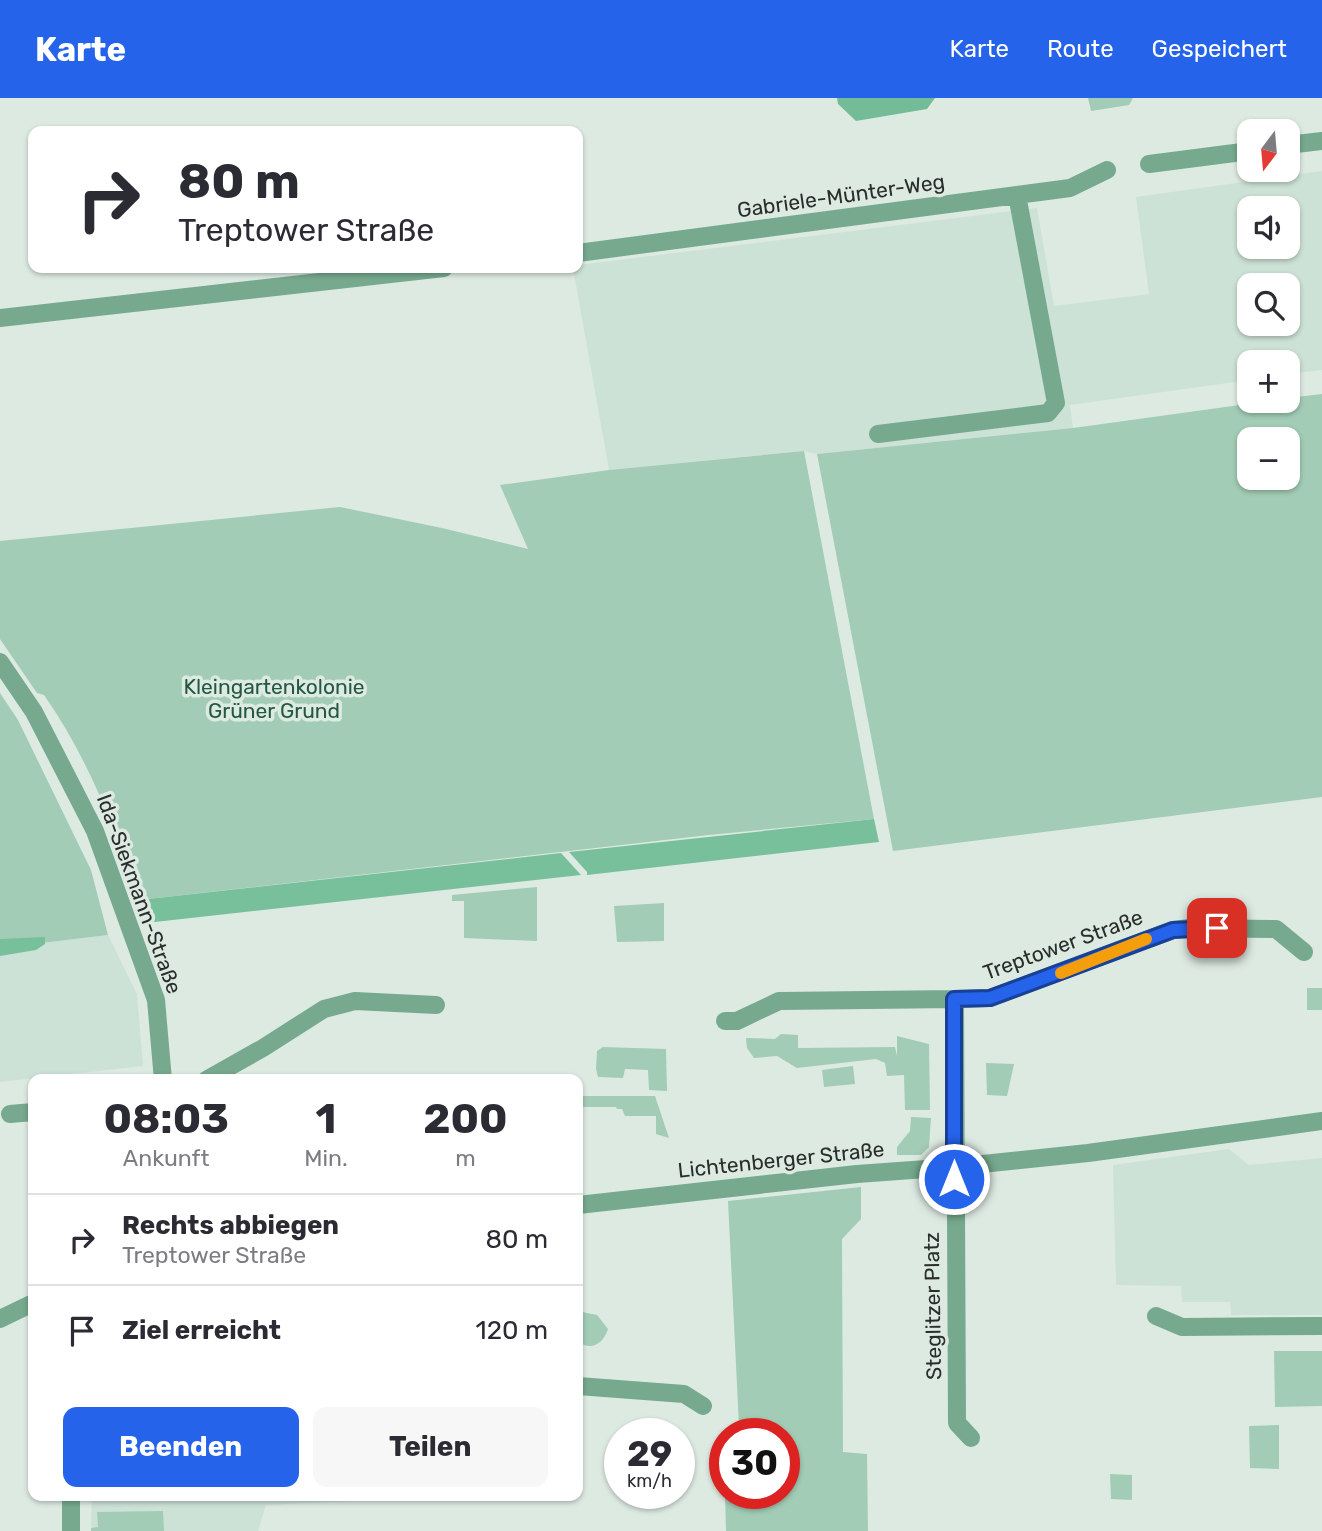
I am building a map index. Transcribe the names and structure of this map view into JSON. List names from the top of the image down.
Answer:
{
  "streets": {
    "street": [
      "Gabriele-Münter-Weg",
      "Ida-Siekmann-Straße",
      "Treptower Straße",
      "Lichtenberger Straße",
      "Steglitzer Platz"
    ]
  },
  "crossings": [
    ["Lichtenberger Straße", "Steglitzer Platz"]
  ],
  "parks": ["Kleingartenkolonie Grüner Grund"],
  "north": "bottom",
  "page": {
    "header": "Karte",
    "nav": ["Karte", "Route", "Gespeichert"],
    "map_buttons": ["+", "−"],
    "turn": ["80 m", "Treptower Straße"],
    "eta": [
      "08:03",
      "Ankunft",
      "1",
      "Min.",
      "200",
      "m"
    ],
    "list": [
      {
        "name": "Rechts abbiegen",
        "note": "Treptower Straße",
        "value": "80 m"
      },
      {
        "name": "Ziel erreicht",
        "value": "120 m"
      }
    ],
    "buttons": ["Beenden", "Teilen"],
    "speed": "29 km/h",
    "limit": "30"
  }
}
